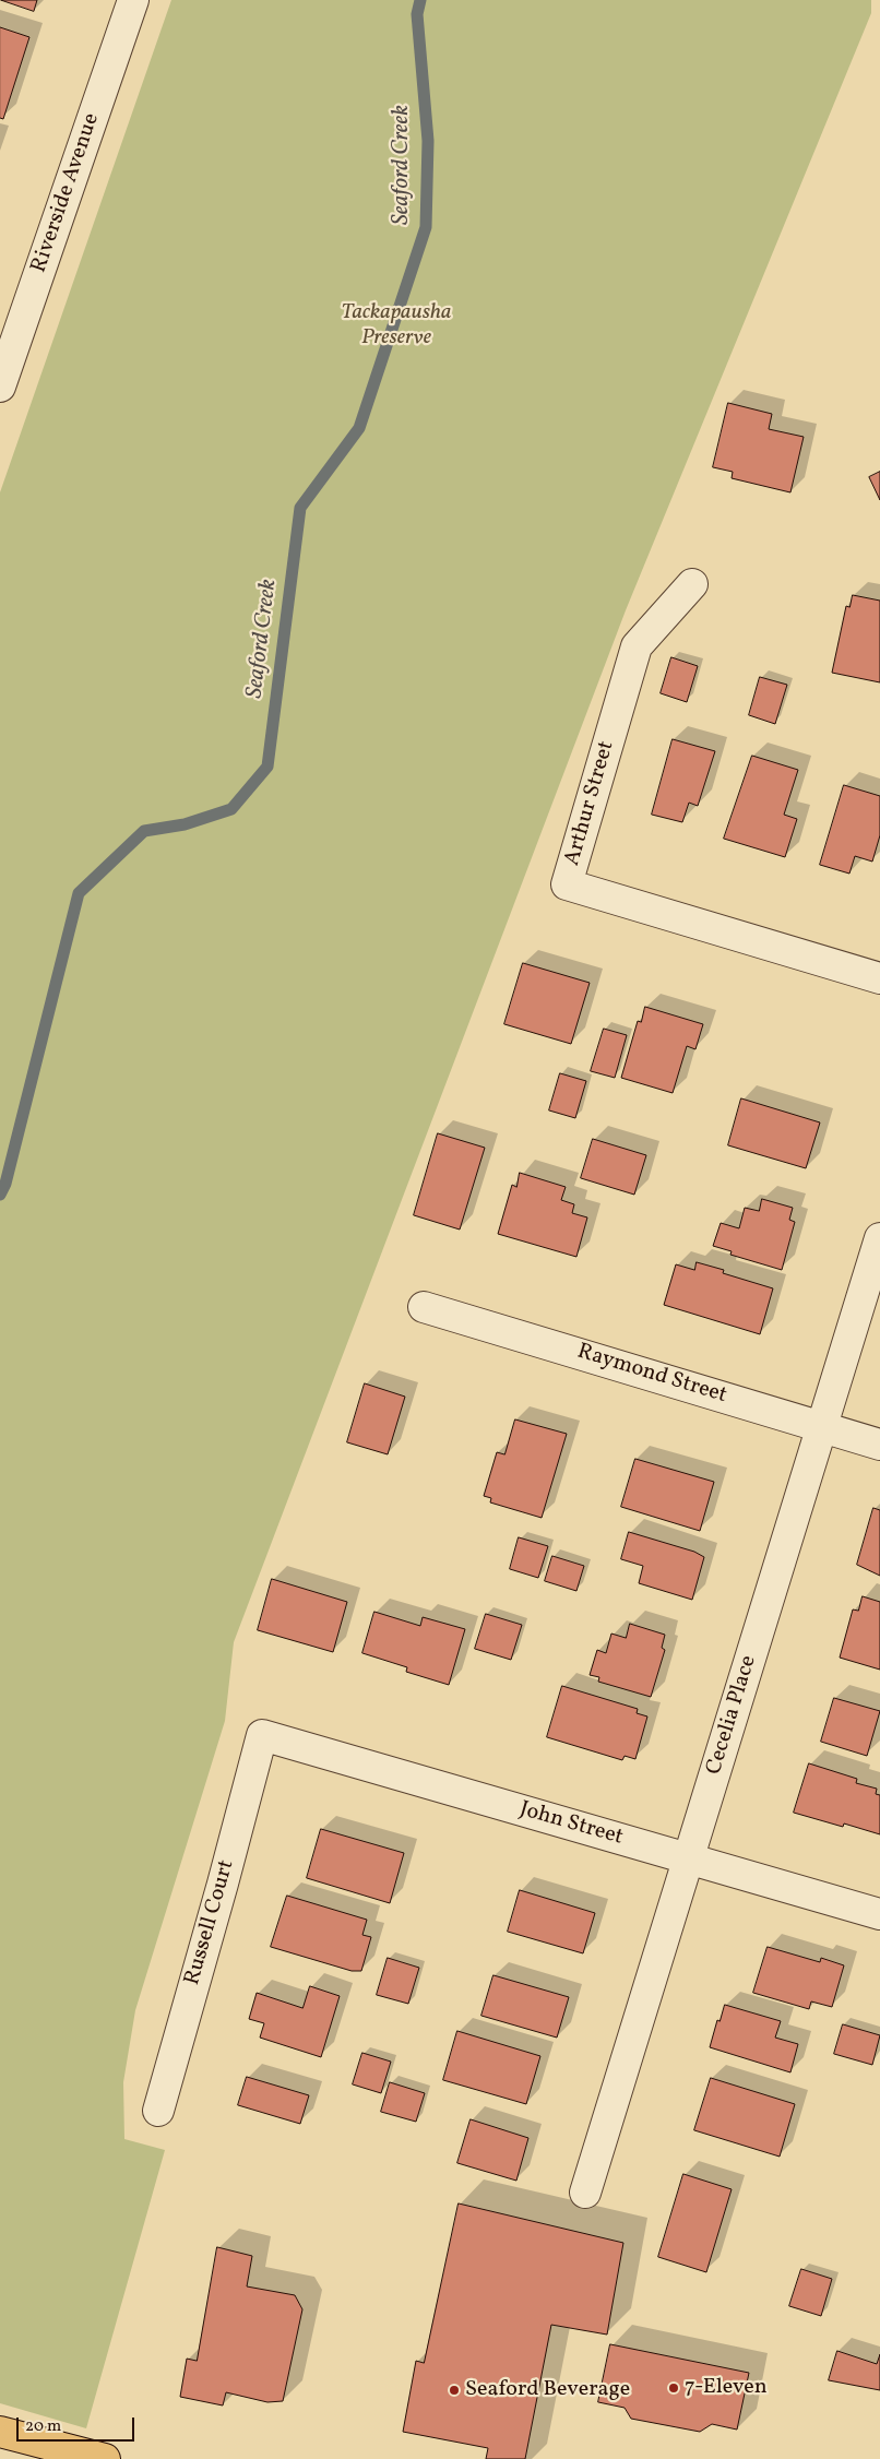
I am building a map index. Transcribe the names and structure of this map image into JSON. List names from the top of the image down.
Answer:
{
  "streets": {
    "street": [
      "Riverside Avenue",
      "Arthur Street",
      "Raymond Street",
      "Cecelia Place",
      "John Street",
      "Russell Court"
    ]
  },
  "crossings": [
    ["Raymond Street", "Cecelia Place"],
    ["Cecelia Place", "John Street"],
    ["John Street", "Russell Court"]
  ],
  "water": ["Seaford Creek"],
  "parks": ["Tackapausha Preserve"],
  "places": ["7-Eleven", "Seaford Beverage"],
  "scale_bar": "20 m"
}
